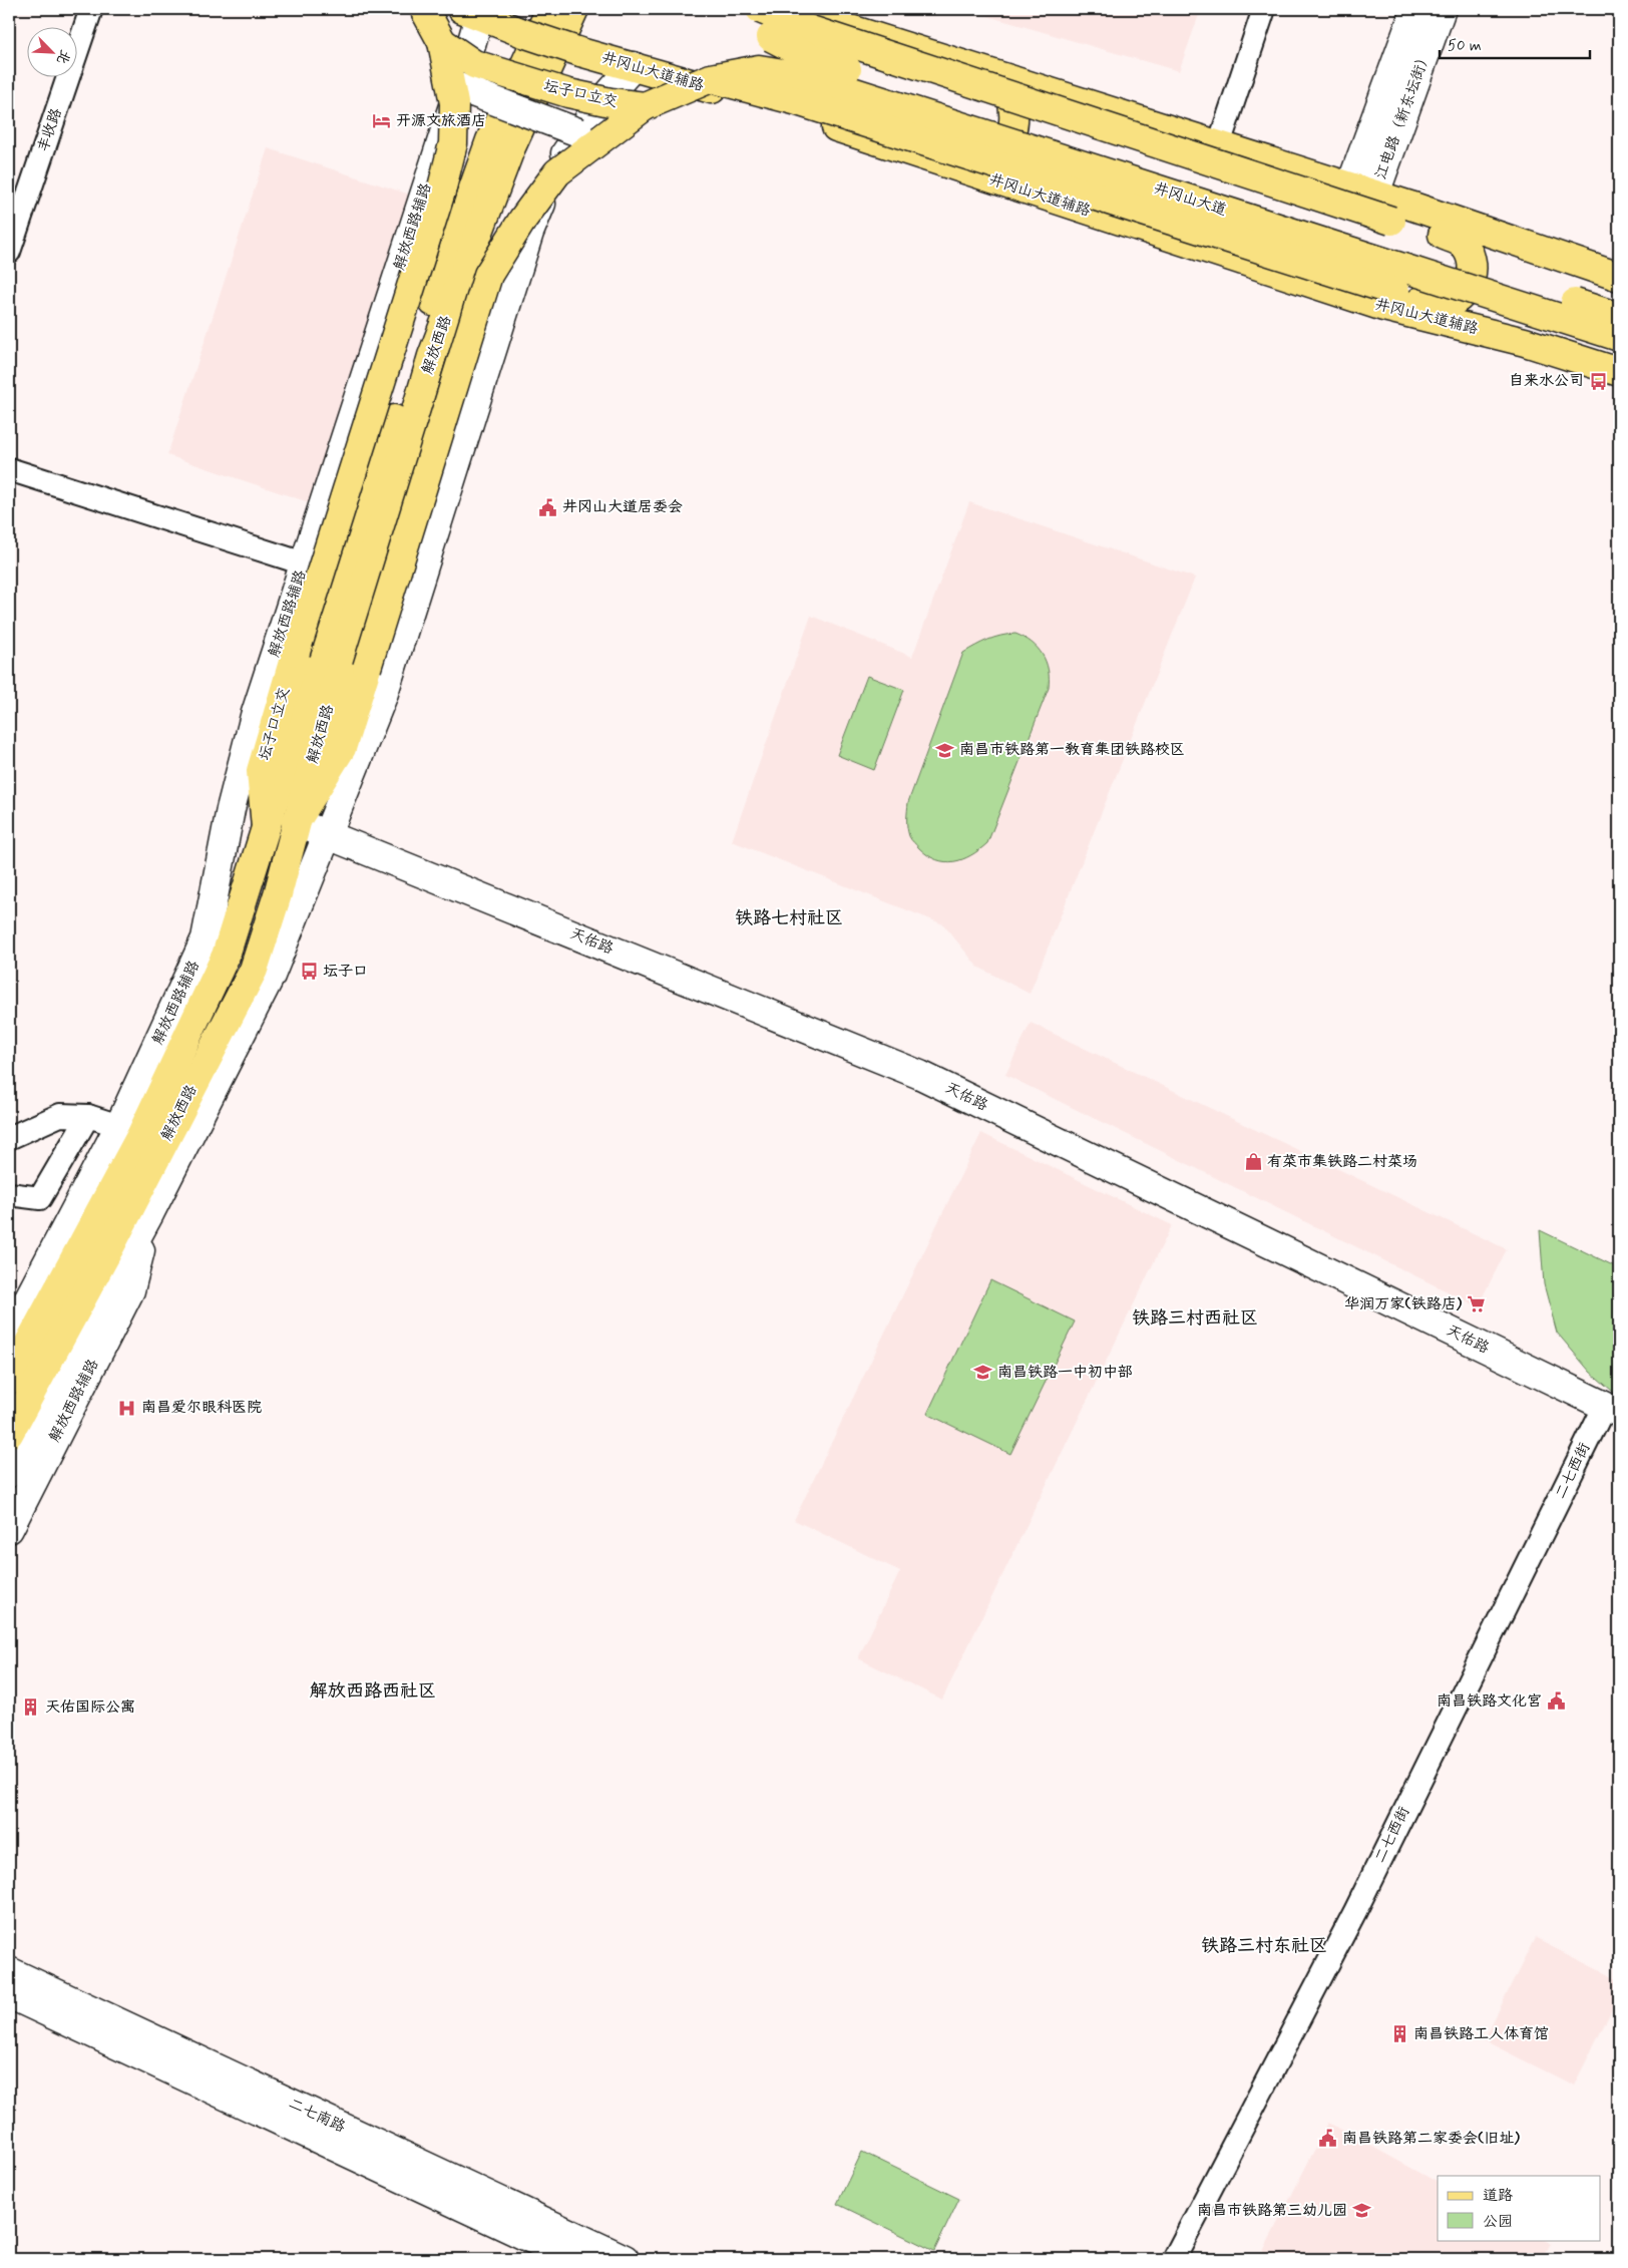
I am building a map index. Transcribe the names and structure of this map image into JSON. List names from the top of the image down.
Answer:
{
  "streets": {
    "main road": [
      "井冈山大道辅路",
      "坛子口立交",
      "江电路（新东坛街）",
      "井冈山大道",
      "解放西路辅路",
      "解放西路",
      "天佑路",
      "二七南路"
    ],
    "street": ["丰收路", "二七西街"]
  },
  "crossings": [
    ["井冈山大道辅路", "解放西路辅路"],
    ["坛子口立交", "井冈山大道"],
    ["坛子口立交", "解放西路"],
    ["解放西路辅路", "天佑路"],
    ["解放西路", "天佑路"],
    ["天佑路", "二七西街"]
  ],
  "districts": [
    "铁路七村社区",
    "铁路三村西社区",
    "解放西路西社区",
    "铁路三村东社区"
  ],
  "places": {
    "hotel": ["开源文旅酒店"],
    "bus stop": ["自来水公司", "坛子口"],
    "public building": ["井冈山大道居委会", "南昌铁路文化宫", "南昌铁路第二家委会(旧址)"],
    "school or university": ["南昌市铁路第一教育集团铁路校区", "南昌铁路一中初中部", "南昌市铁路第三幼儿园"],
    "shop": ["有菜市集铁路二村菜场"],
    "supermarket": ["华润万家(铁路店)"],
    "hospital": ["南昌爱尔眼科医院"],
    "building": ["天佑国际公寓", "南昌铁路工人体育馆"]
  },
  "legend": ["道路", "公园"],
  "scale_bar": "50 m",
  "north": "bottom right"
}
